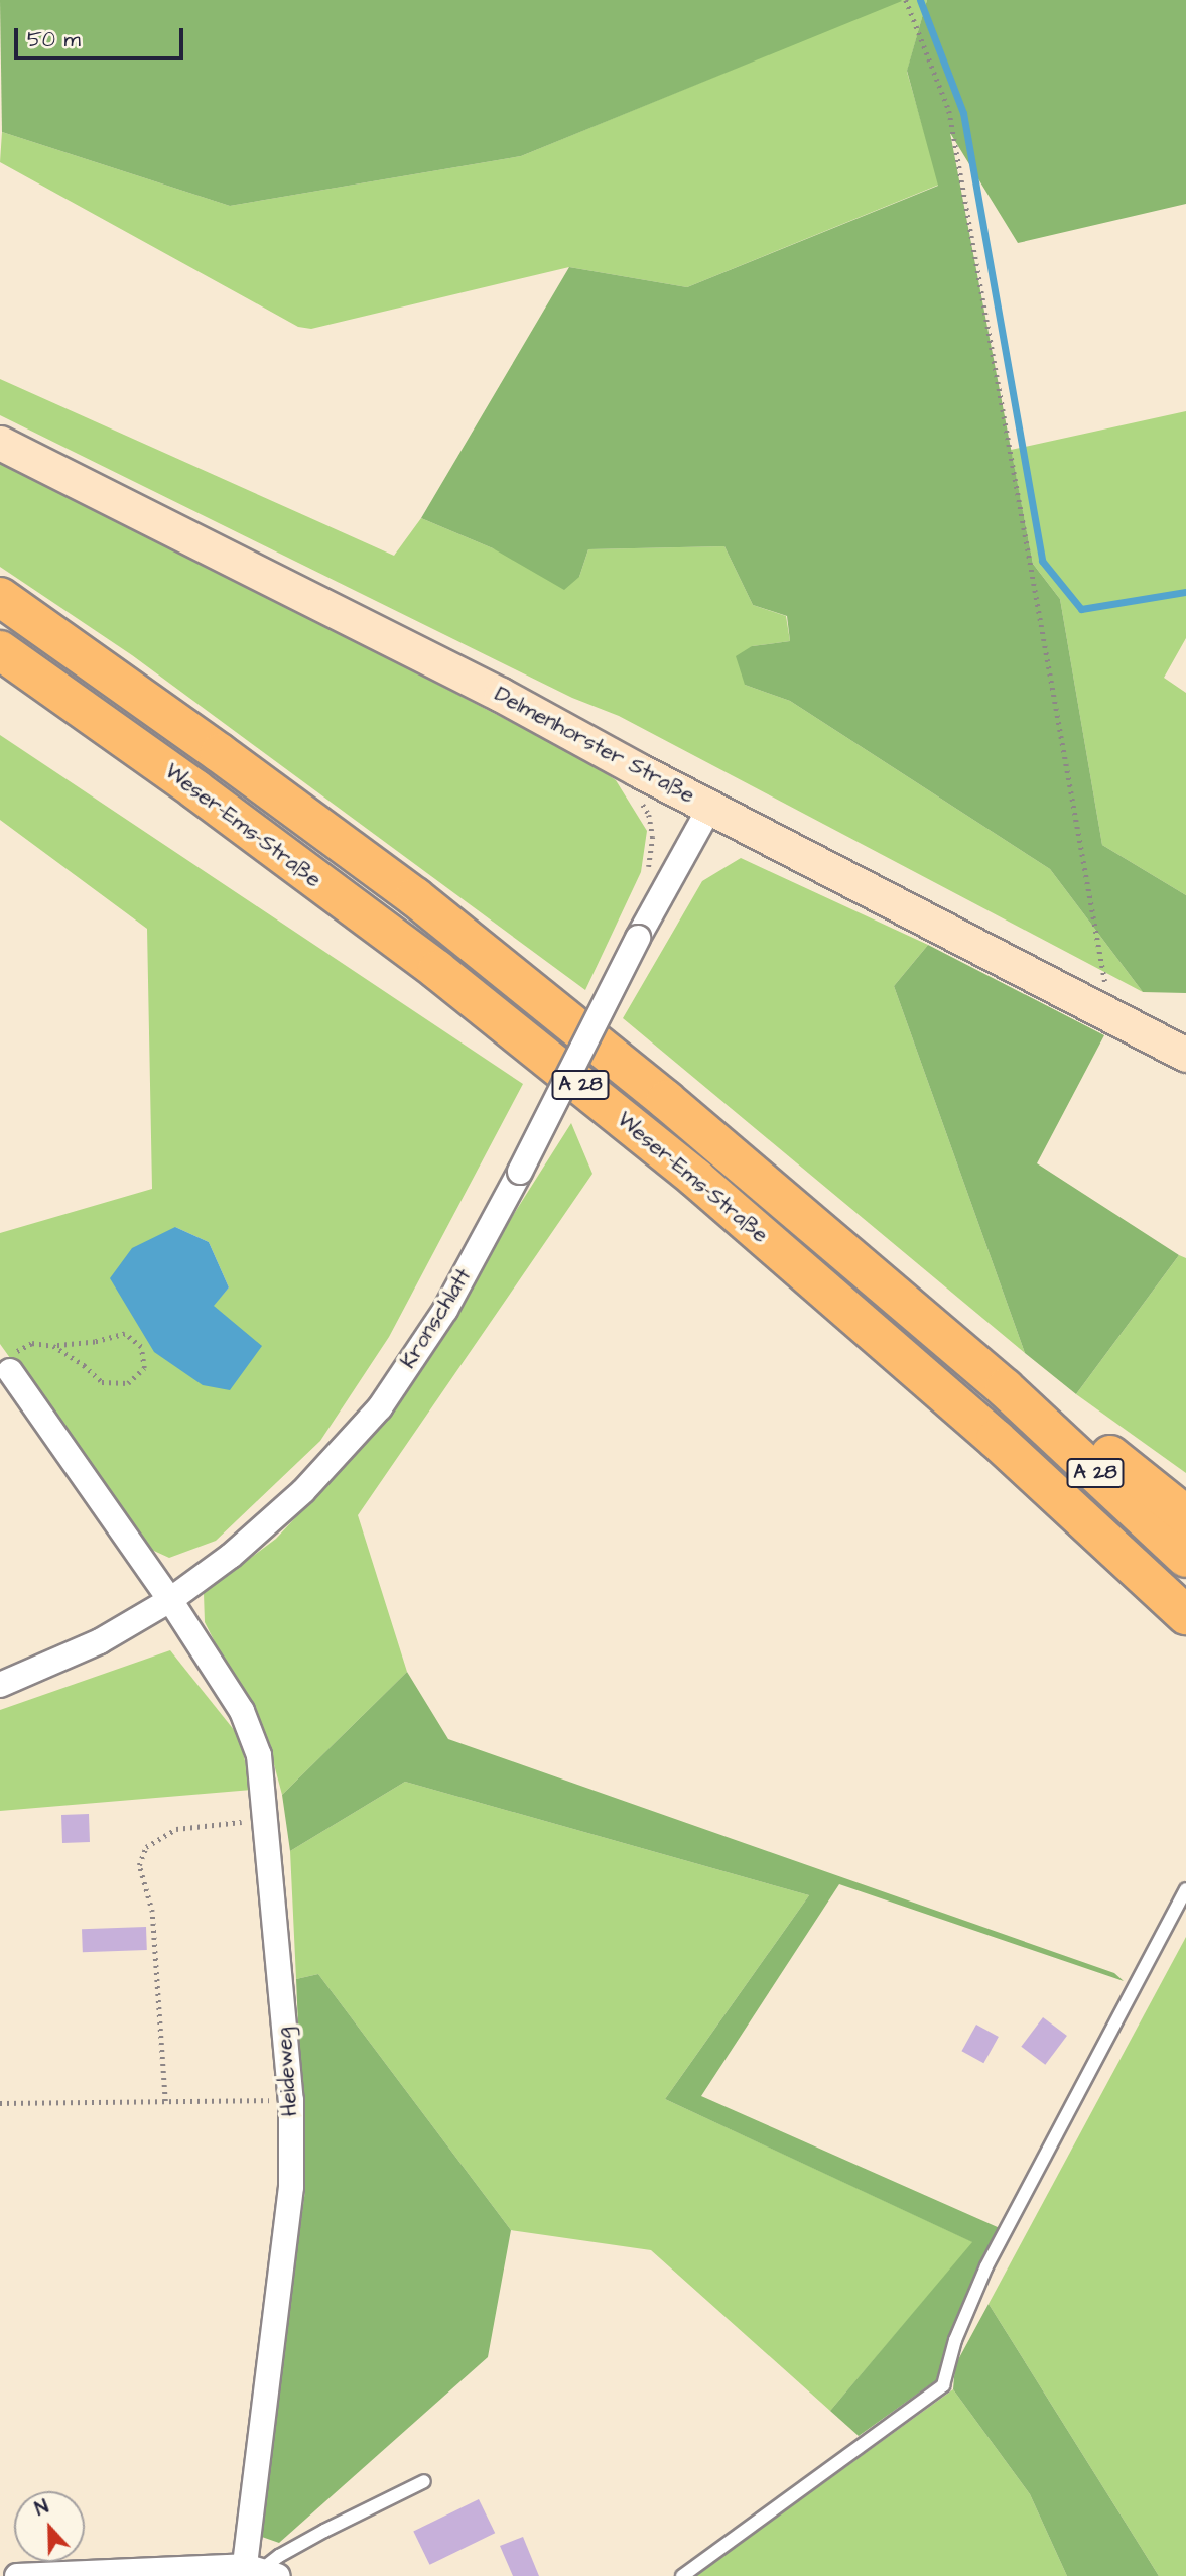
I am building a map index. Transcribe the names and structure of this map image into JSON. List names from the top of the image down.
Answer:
{
  "streets": {
    "highway": ["Weser-Ems-Straße", "A 28"],
    "street": ["Delmenhorster Straße", "Kronschlatt", "Heideweg"]
  },
  "crossings": [
    ["Delmenhorster Straße", "Kronschlatt"],
    ["Kronschlatt", "Heideweg"]
  ],
  "scale_bar": "50 m",
  "north": "top"
}
